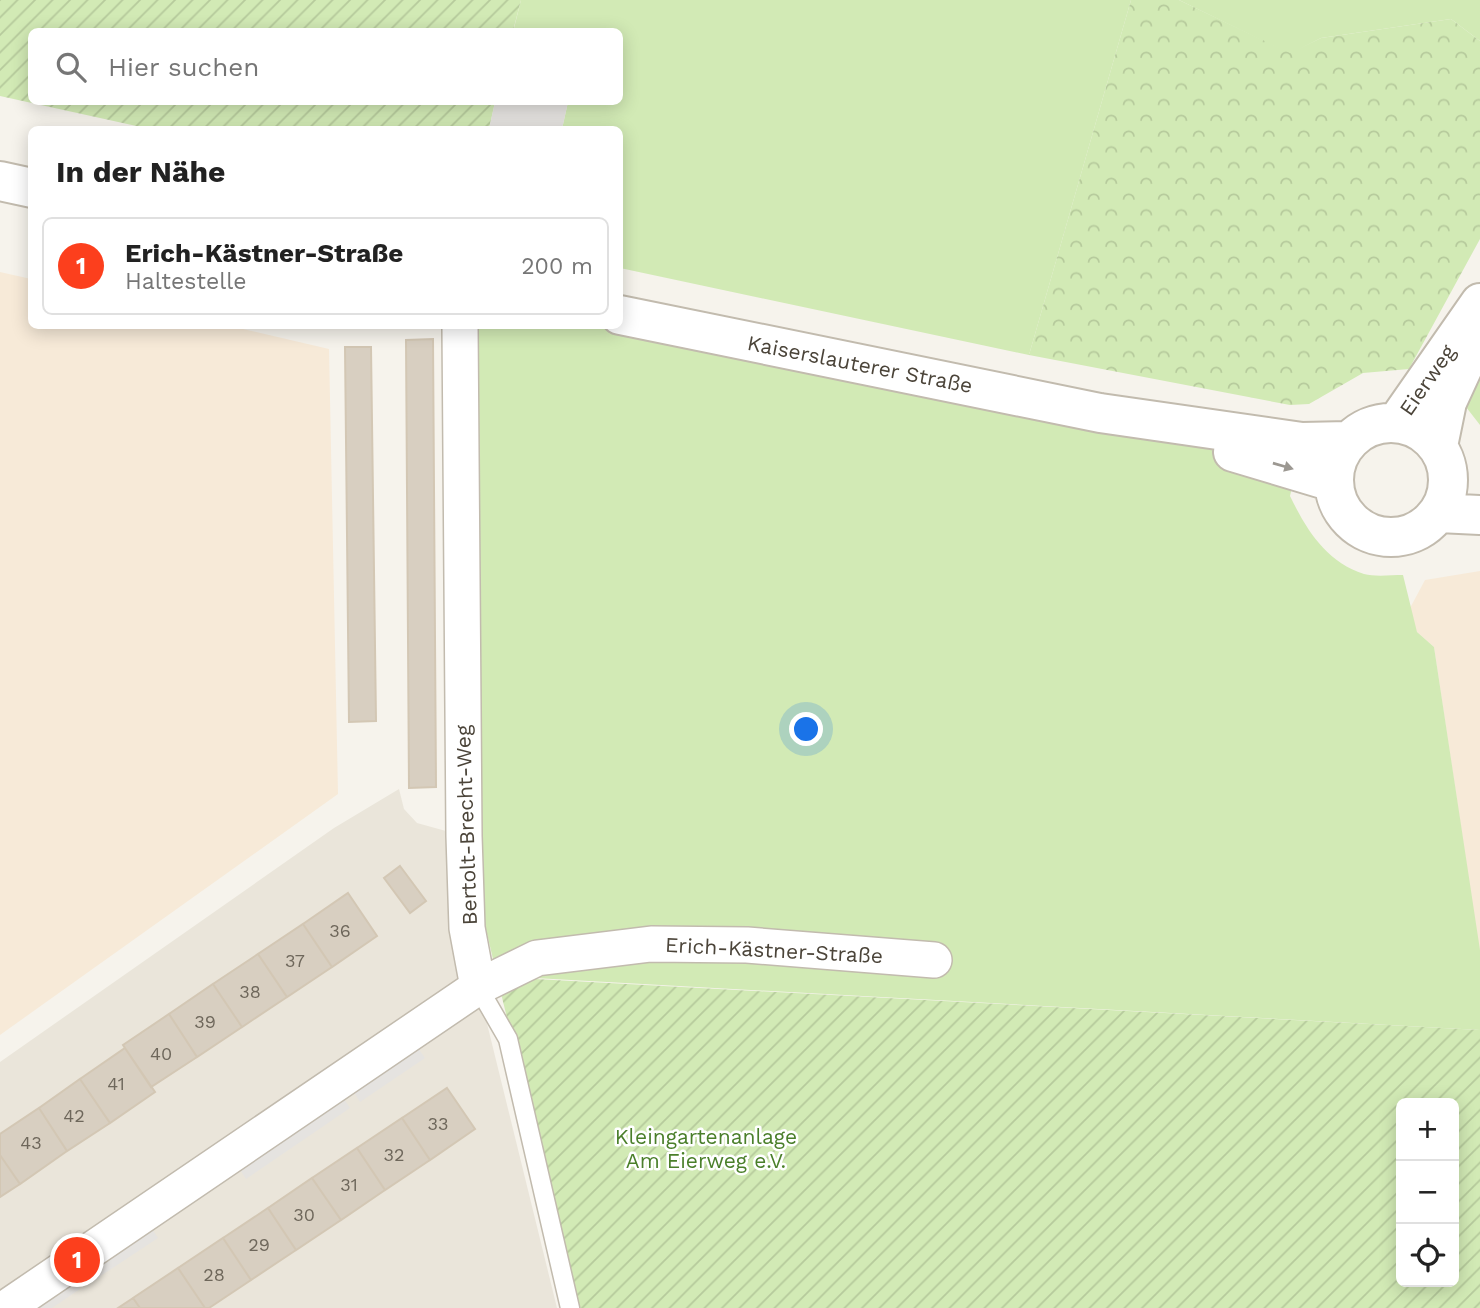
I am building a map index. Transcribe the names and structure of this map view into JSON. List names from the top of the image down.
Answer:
{
  "streets": {
    "street": [
      "Kaiserslauterer Straße",
      "Eierweg",
      "Bertolt-Brecht-Weg",
      "Erich-Kästner-Straße"
    ]
  },
  "crossings": [
    ["Kaiserslauterer Straße", "Eierweg"],
    ["Bertolt-Brecht-Weg", "Erich-Kästner-Straße"]
  ],
  "parks": ["Kleingartenanlage Am Eierweg e.V."],
  "house_numbers": [
    "36",
    "37",
    "38",
    "39",
    "40",
    "41",
    "42",
    "33",
    "43",
    "32",
    "31",
    "30",
    "29",
    "28"
  ],
  "page": {
    "search": "Hier suchen",
    "heading": "In der Nähe",
    "list": [
      {
        "mark": "1",
        "name": "Erich-Kästner-Straße",
        "note": "Haltestelle",
        "value": "200 m"
      }
    ],
    "map_buttons": ["+", "−"],
    "pins": "1"
  }
}
